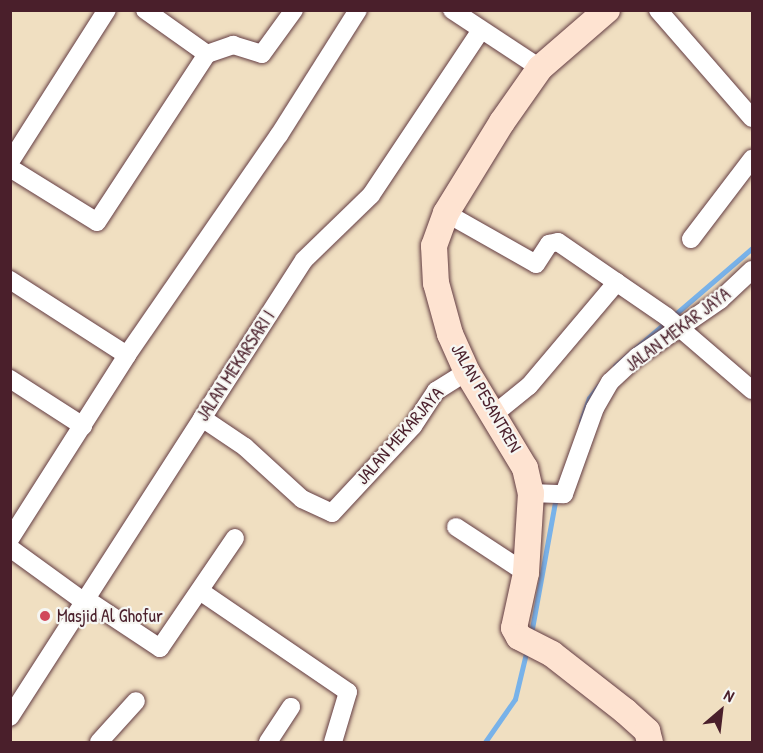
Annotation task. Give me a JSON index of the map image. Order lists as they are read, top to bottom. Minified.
{"streets":{"street":["JALAN MEKAR JAYA","JALAN MEKARSARI I","JALAN PESANTREN","JALAN MEKARJAYA"]},"crossings":[["JALAN MEKAR JAYA","JALAN PESANTREN"],["JALAN MEKARSARI I","JALAN MEKARJAYA"],["JALAN PESANTREN","JALAN MEKARJAYA"]],"places":["Masjid Al Ghofur"],"north":"top right"}
